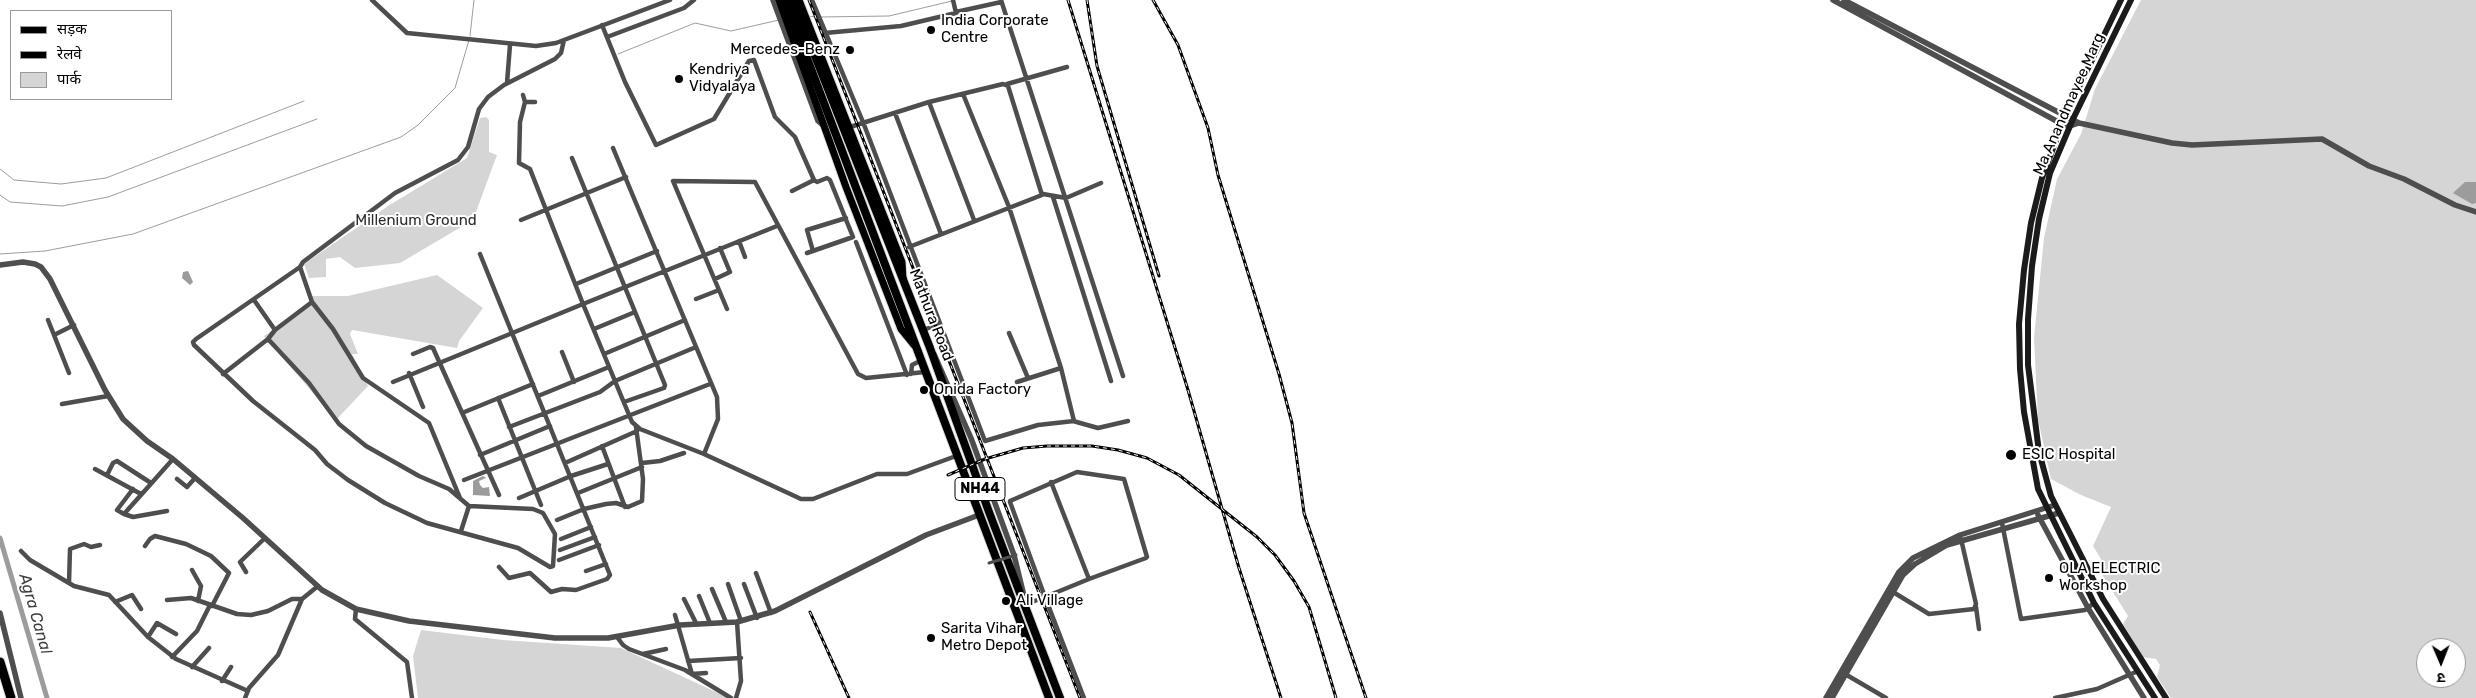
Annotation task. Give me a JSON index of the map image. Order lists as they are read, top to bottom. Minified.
{"streets":{"highway":["Mathura Road","NH44"],"main road":["Ma Anandmayee Marg"]},"water":["Agra Canal"],"parks":["Millenium Ground"],"places":["India Corporate Centre","Mercedes-Benz","Kendriya Vidyalaya","Onida Factory","ESIC Hospital","OLA ELECTRIC Workshop","Ali Village","Sarita Vihar Metro Depot"],"legend":["सड़क","रेलवे","पार्क"],"north":"bottom"}
